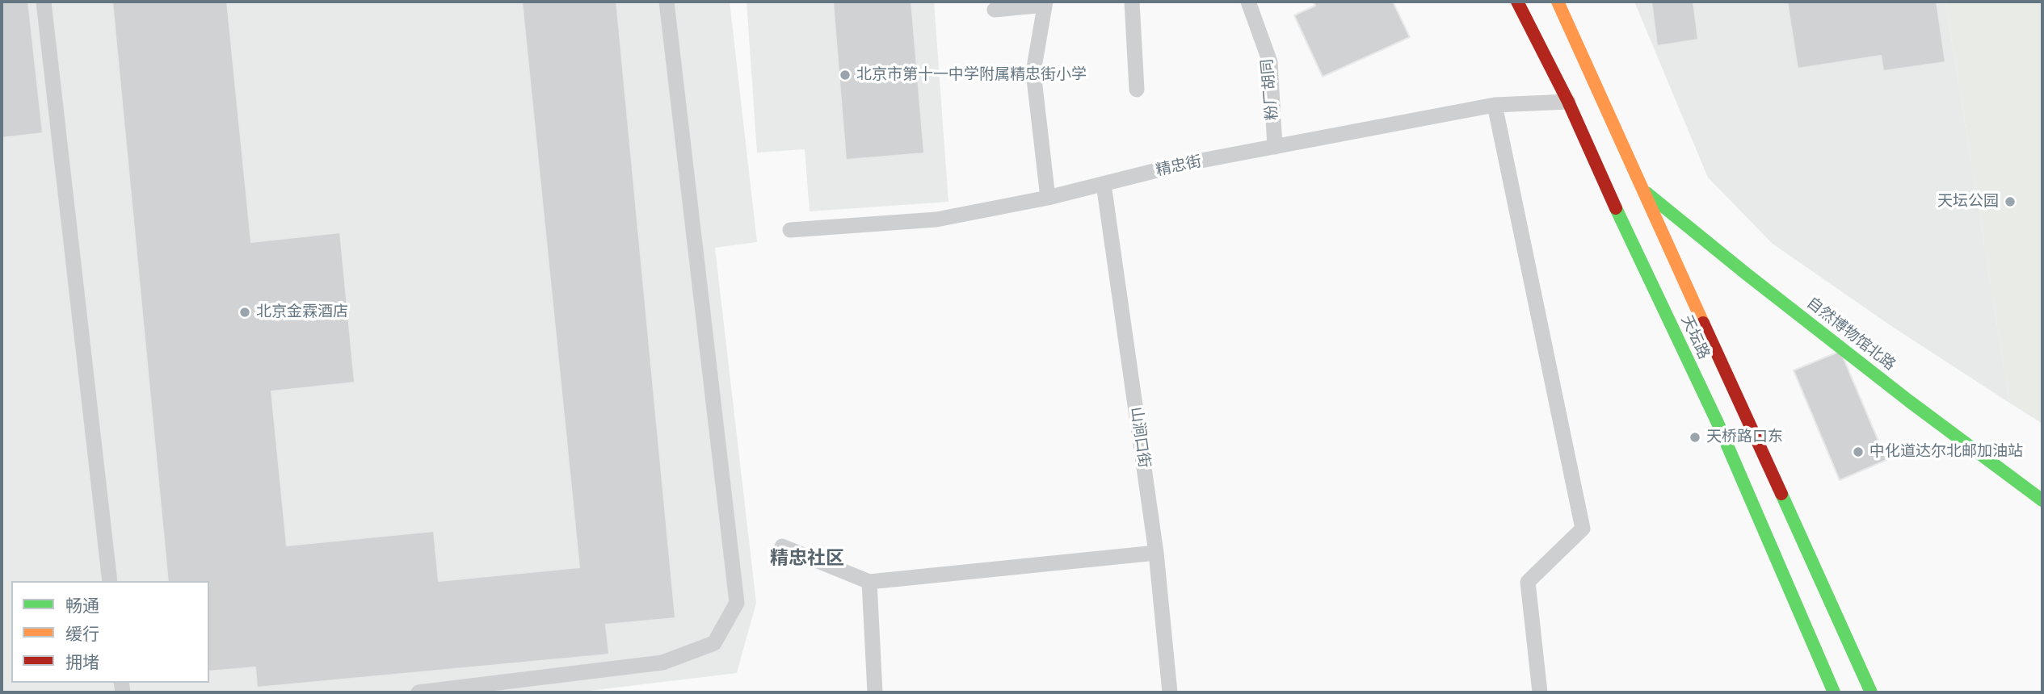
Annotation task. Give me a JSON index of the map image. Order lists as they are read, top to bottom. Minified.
{"streets":{"street":["自然博物馆北路","天坛路"],"lane":["粉厂胡同","精忠街","山涧口街"]},"crossings":[["粉厂胡同","精忠街"],["精忠街","天坛路"],["精忠街","山涧口街"],["自然博物馆北路","天坛路"]],"districts":["精忠社区"],"places":["北京市第十一中学附属精忠街小学","天坛公园","北京金霖酒店","天桥路口东","中化道达尔北邮加油站"],"legend":["畅通","缓行","拥堵"]}
